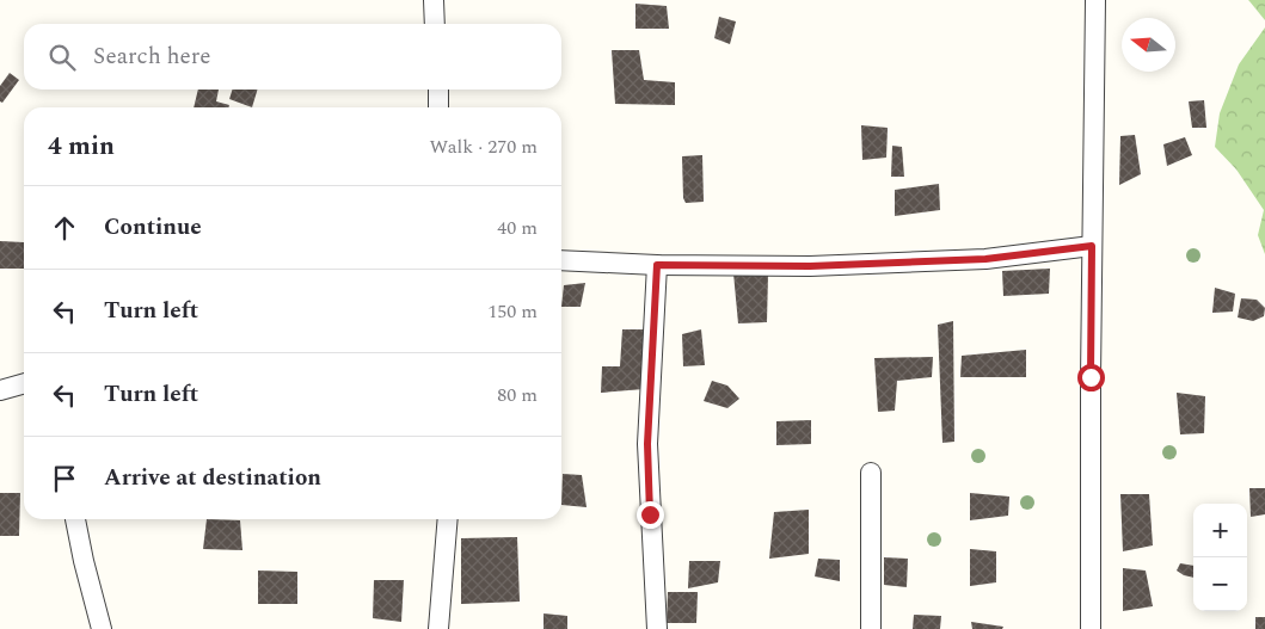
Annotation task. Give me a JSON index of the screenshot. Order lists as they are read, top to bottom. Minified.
{"north":"left","page":{"search":"Search here","heading":["4 min","Walk · 270 m"],"list":[["Continue","40 m"],["Turn left","150 m"],["Turn left","80 m"],"Arrive at destination"],"map_buttons":["+","−"]}}
